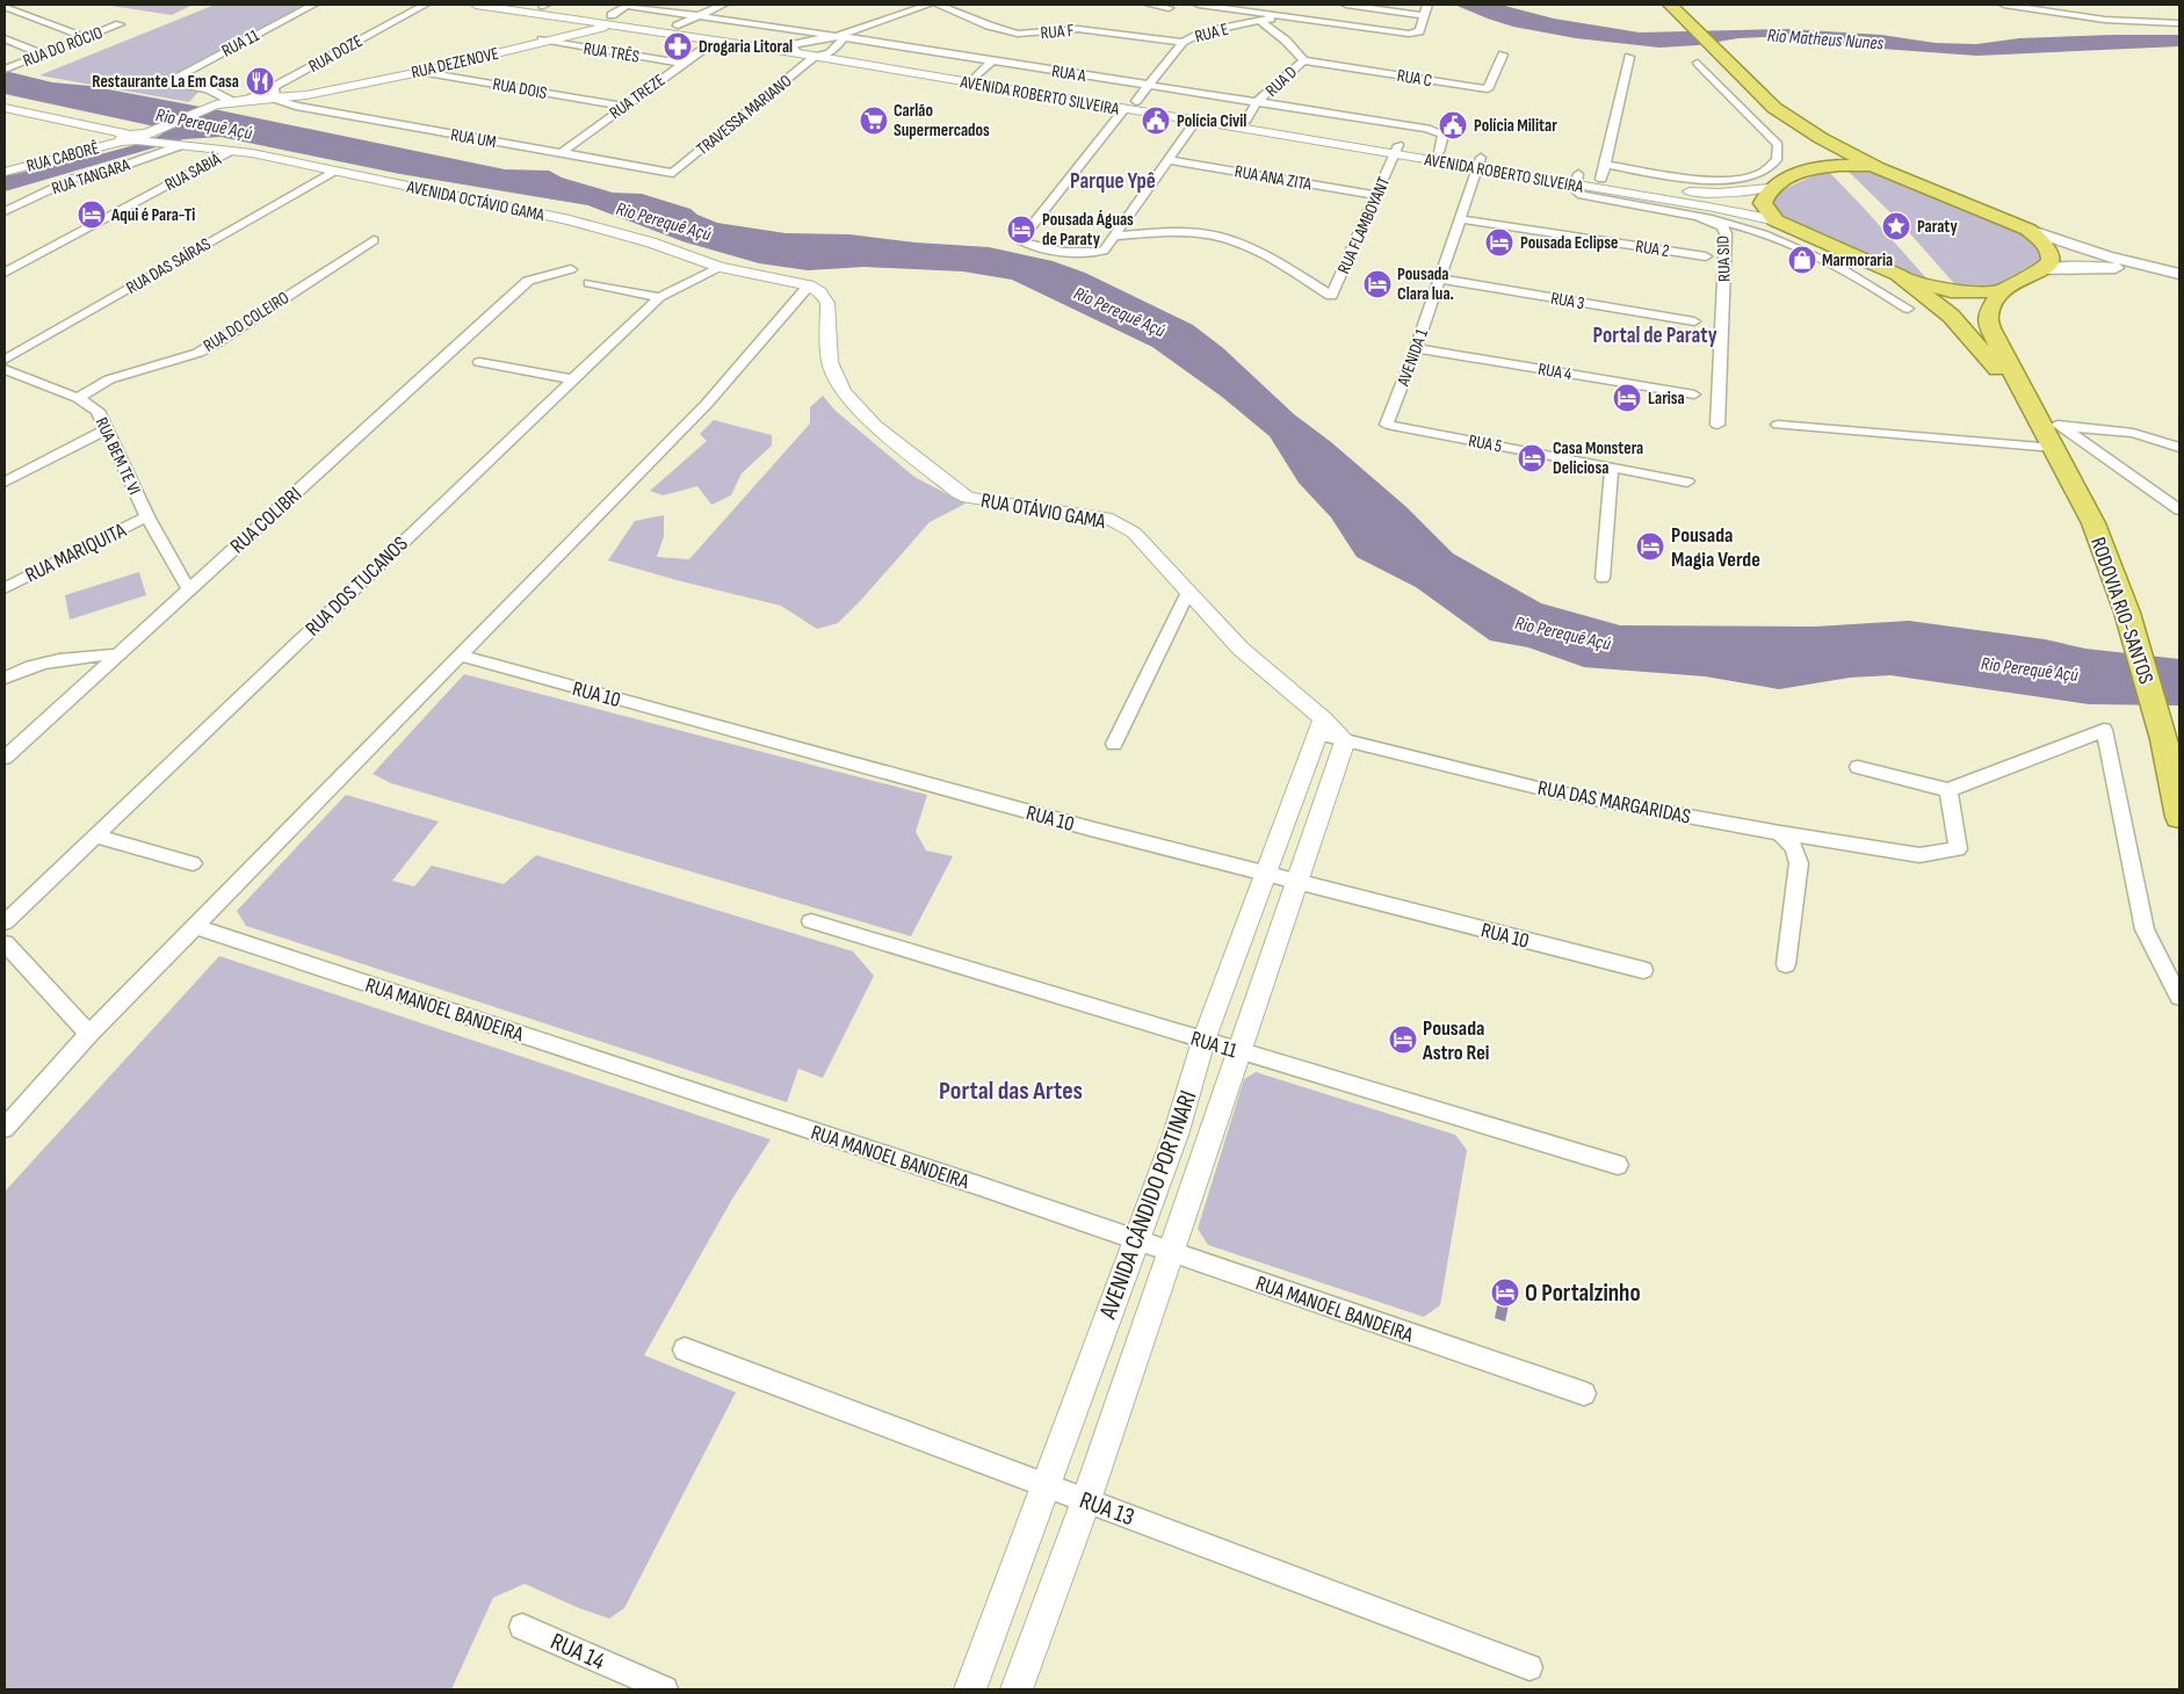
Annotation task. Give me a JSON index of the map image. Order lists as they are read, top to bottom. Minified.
{"streets":{"highway":["RODOVIA RIO-SANTOS"],"street":["RUA F","RUA E","RUA 11","RUA DO RÓCIO","RUA TRÊS","RUA DOZE","RUA DEZENOVE","RUA A","RUA C","RUA D","RUA DOIS","AVENIDA ROBERTO SILVEIRA","RUA TREZE","TRAVESSA MARIANO","RUA UM","RUA CABORÊ","RUA SABIÁ","RUA TANGARA","RUA ANA ZITA","AVENIDA OCTÁVIO GAMA","RUA FLAMBOYANT","RUA 2","RUA SID","RUA DAS SAÍRAS","RUA 3","RUA DO COLEIRO","AVENIDA 1","RUA 4","RUA 5","RUA BEM TE VI","RUA OTÁVIO GAMA","RUA COLIBRI","RUA MARIQUITA","RUA DOS TUCANOS","RUA 10","RUA DAS MARGARIDAS","RUA MANOEL BANDEIRA","AVENIDA CÁNDIDO PORTINARI","RUA 13","RUA 14"]},"crossings":[["RUA F","RUA E"],["RUA E","RUA A"],["RUA E","RUA D"],["RUA E","AVENIDA ROBERTO SILVEIRA"],["RUA 11","RUA DEZENOVE"],["RUA 11","AVENIDA CÁNDIDO PORTINARI"],["RUA TRÊS","RUA DEZENOVE"],["RUA TRÊS","RUA TREZE"],["RUA DOZE","RUA DEZENOVE"],["RUA DOZE","RUA UM"],["RUA DEZENOVE","RUA DOIS"],["RUA DEZENOVE","AVENIDA ROBERTO SILVEIRA"],["RUA DEZENOVE","RUA UM"],["RUA DEZENOVE","RUA CABORÊ"],["RUA DEZENOVE","AVENIDA OCTÁVIO GAMA"],["RUA A","RUA D"],["RUA A","AVENIDA ROBERTO SILVEIRA"],["RUA C","RUA D"],["RUA D","AVENIDA ROBERTO SILVEIRA"],["RUA DOIS","RUA TREZE"],["AVENIDA ROBERTO SILVEIRA","RUA TREZE"],["AVENIDA ROBERTO SILVEIRA","TRAVESSA MARIANO"],["AVENIDA ROBERTO SILVEIRA","RUA FLAMBOYANT"],["AVENIDA ROBERTO SILVEIRA","RUA SID"],["AVENIDA ROBERTO SILVEIRA","AVENIDA 1"],["RUA TREZE","RUA UM"],["TRAVESSA MARIANO","RUA UM"],["RUA CABORÊ","AVENIDA OCTÁVIO GAMA"],["RUA SABIÁ","AVENIDA OCTÁVIO GAMA"],["RUA TANGARA","AVENIDA OCTÁVIO GAMA"],["RUA ANA ZITA","RUA FLAMBOYANT"],["AVENIDA OCTÁVIO GAMA","RUA DAS SAÍRAS"],["AVENIDA OCTÁVIO GAMA","RUA OTÁVIO GAMA"],["AVENIDA OCTÁVIO GAMA","RUA DOS TUCANOS"],["RUA 2","AVENIDA 1"],["RUA 3","AVENIDA 1"],["RUA DO COLEIRO","RUA BEM TE VI"],["AVENIDA 1","RUA 4"],["AVENIDA 1","RUA 5"],["RUA BEM TE VI","RUA COLIBRI"],["RUA BEM TE VI","RUA MARIQUITA"],["RUA OTÁVIO GAMA","AVENIDA CÁNDIDO PORTINARI"],["RUA 10","AVENIDA CÁNDIDO PORTINARI"],["RUA MANOEL BANDEIRA","AVENIDA CÁNDIDO PORTINARI"],["AVENIDA CÁNDIDO PORTINARI","RUA 13"]],"districts":["Parque Ypê","Portal de Paraty","Portal das Artes"],"water":["Rio Matheus Nunes","Rio Perequê Açú"],"places":{"pharmacy":["Drogaria Litoral"],"restaurant":["Restaurante La Em Casa"],"supermarket":["Carlão Supermercados"],"public building":["Polícia Civil","Polícia Militar"],"hotel":["Aqui é Para-Ti","Pousada Águas de Paraty","Pousada Eclipse","Pousada Clara lua.","Larisa","Casa Monstera Deliciosa","Pousada Magia Verde","Pousada Astro Rei","O Portalzinho"],"place":["Paraty"],"shop":["Marmoraria"]}}
